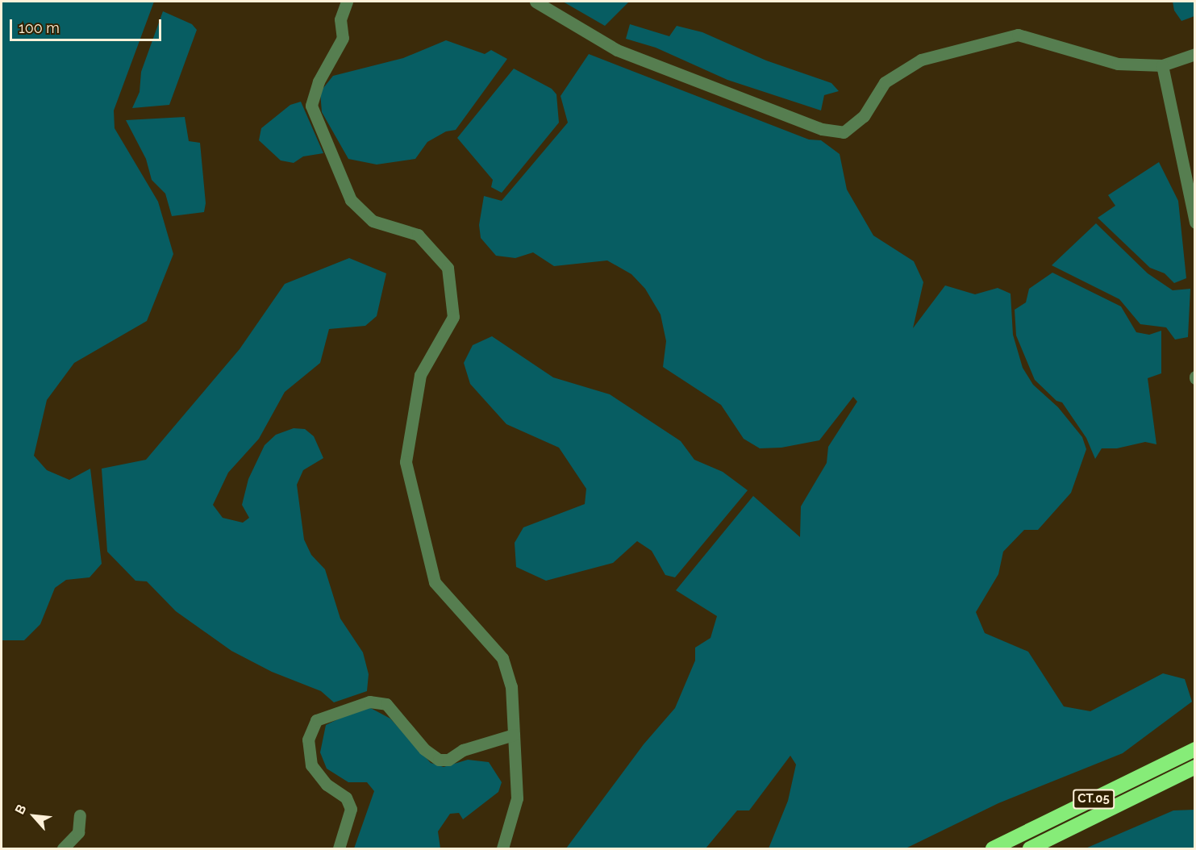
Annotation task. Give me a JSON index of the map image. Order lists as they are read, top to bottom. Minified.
{"streets":{"highway":["CT.05"]},"scale_bar":"100 m","north":"top left"}
